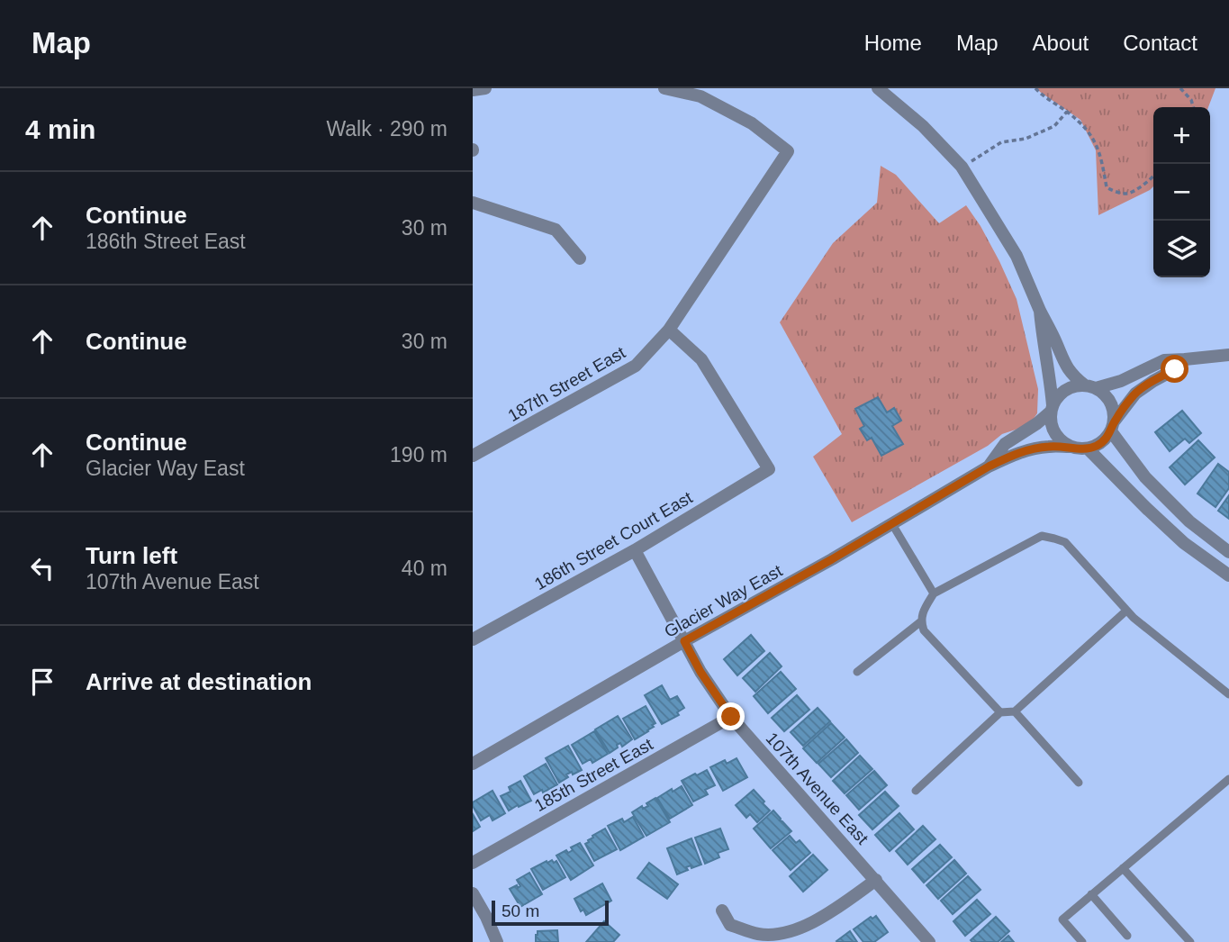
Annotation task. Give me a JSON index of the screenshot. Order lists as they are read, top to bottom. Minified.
{"streets":{"street":["187th Street East","186th Street Court East","Glacier Way East","185th Street East","107th Avenue East"]},"crossings":[["187th Street East","186th Street Court East"],["186th Street Court East","107th Avenue East"],["Glacier Way East","107th Avenue East"],["185th Street East","107th Avenue East"]],"scale_bar":"50 m","page":{"header":"Map","nav":["Home","Map","About","Contact"],"heading":["4 min","Walk · 290 m"],"map_buttons":["+","−"],"list":[["Continue","186th Street East","30 m"],["Continue","30 m"],["Continue","Glacier Way East","190 m"],["Turn left","107th Avenue East","40 m"],"Arrive at destination"],"scale":"50 m"}}
